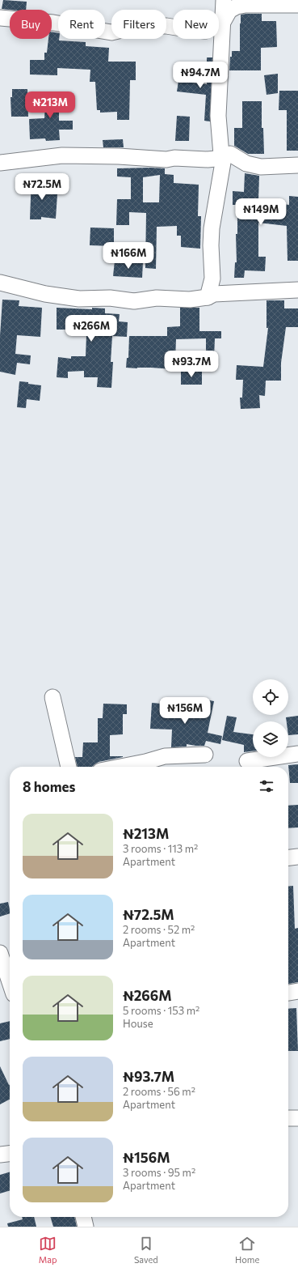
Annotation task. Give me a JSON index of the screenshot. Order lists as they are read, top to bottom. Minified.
{"page":{"chip":["Buy","Rent","Filters","New"],"price":["₦94.7M","₦213M","₦72.5M","₦149M","₦166M","₦266M","₦93.7M","₦156M"],"heading":"8 homes","list":[{"name":"₦213M","note":"3 rooms · 113 m² · Apartment"},{"name":"₦72.5M","note":"2 rooms · 52 m² · Apartment"},{"name":"₦266M","note":"5 rooms · 153 m² · House"},{"name":"₦93.7M","note":"2 rooms · 56 m² · Apartment"},{"name":"₦156M","note":"3 rooms · 95 m² · Apartment"}],"tabs":["Map","Saved","Home"]}}
